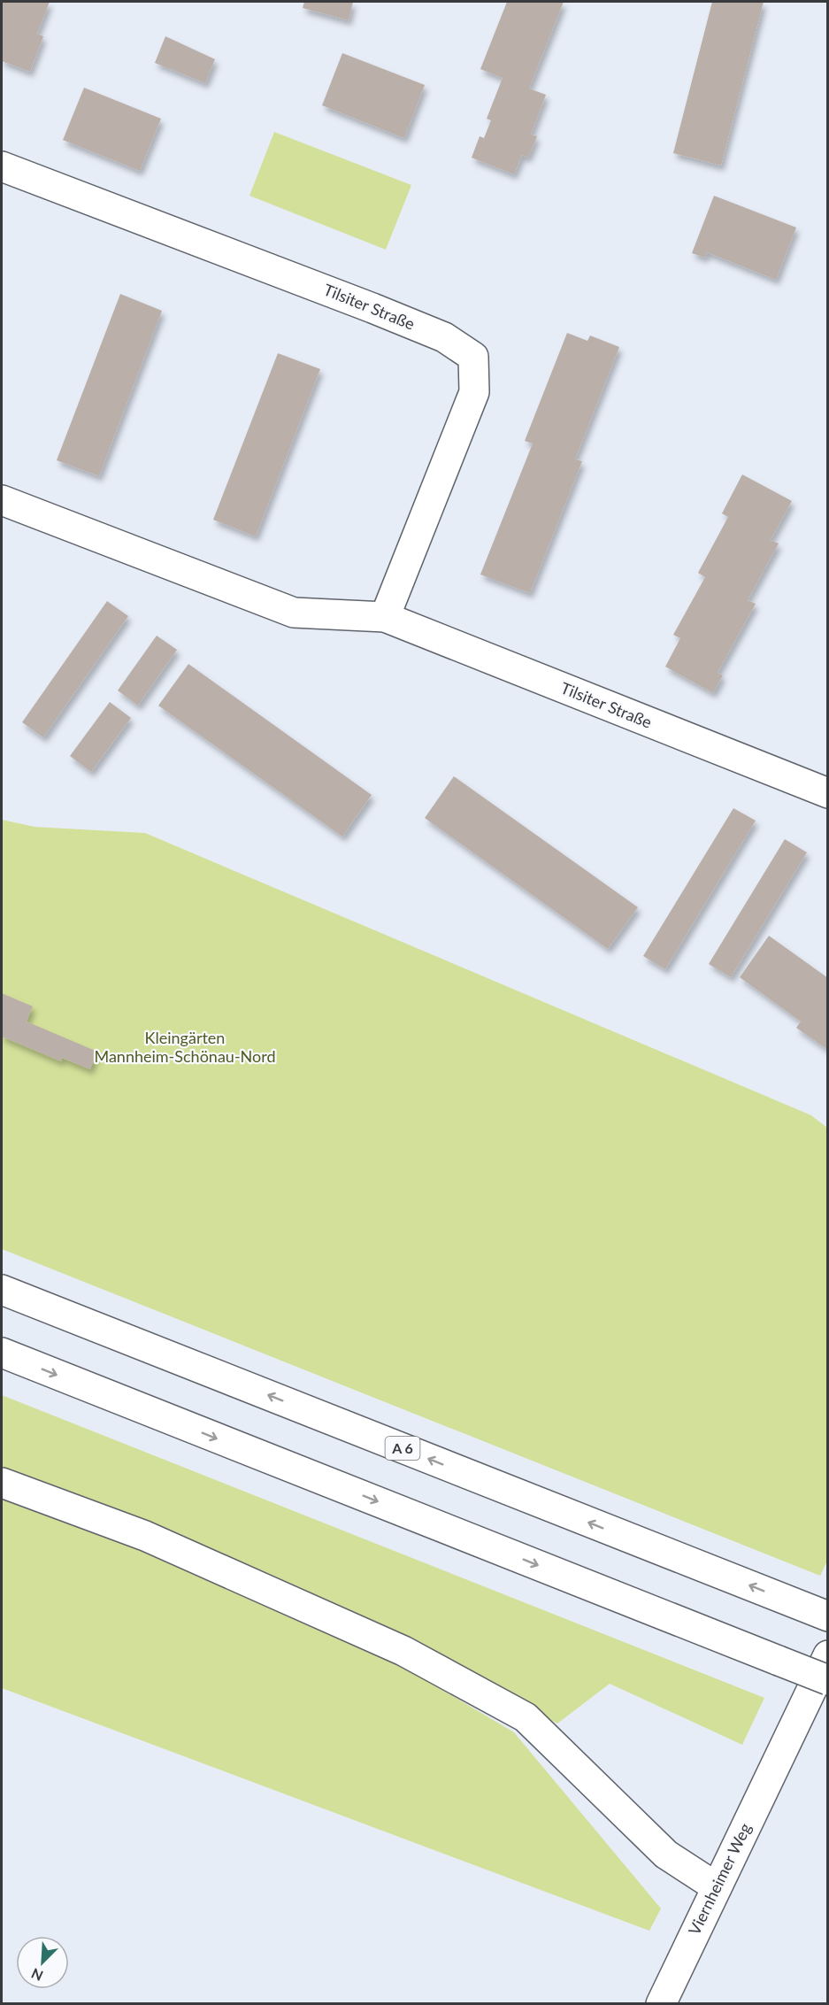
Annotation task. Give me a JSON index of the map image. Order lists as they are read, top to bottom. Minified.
{"streets":{"main road":["Tilsiter Straße","A 6","Viernheimer Weg"]},"parks":["Kleingärten Mannheim-Schönau-Nord"],"north":"bottom left"}
